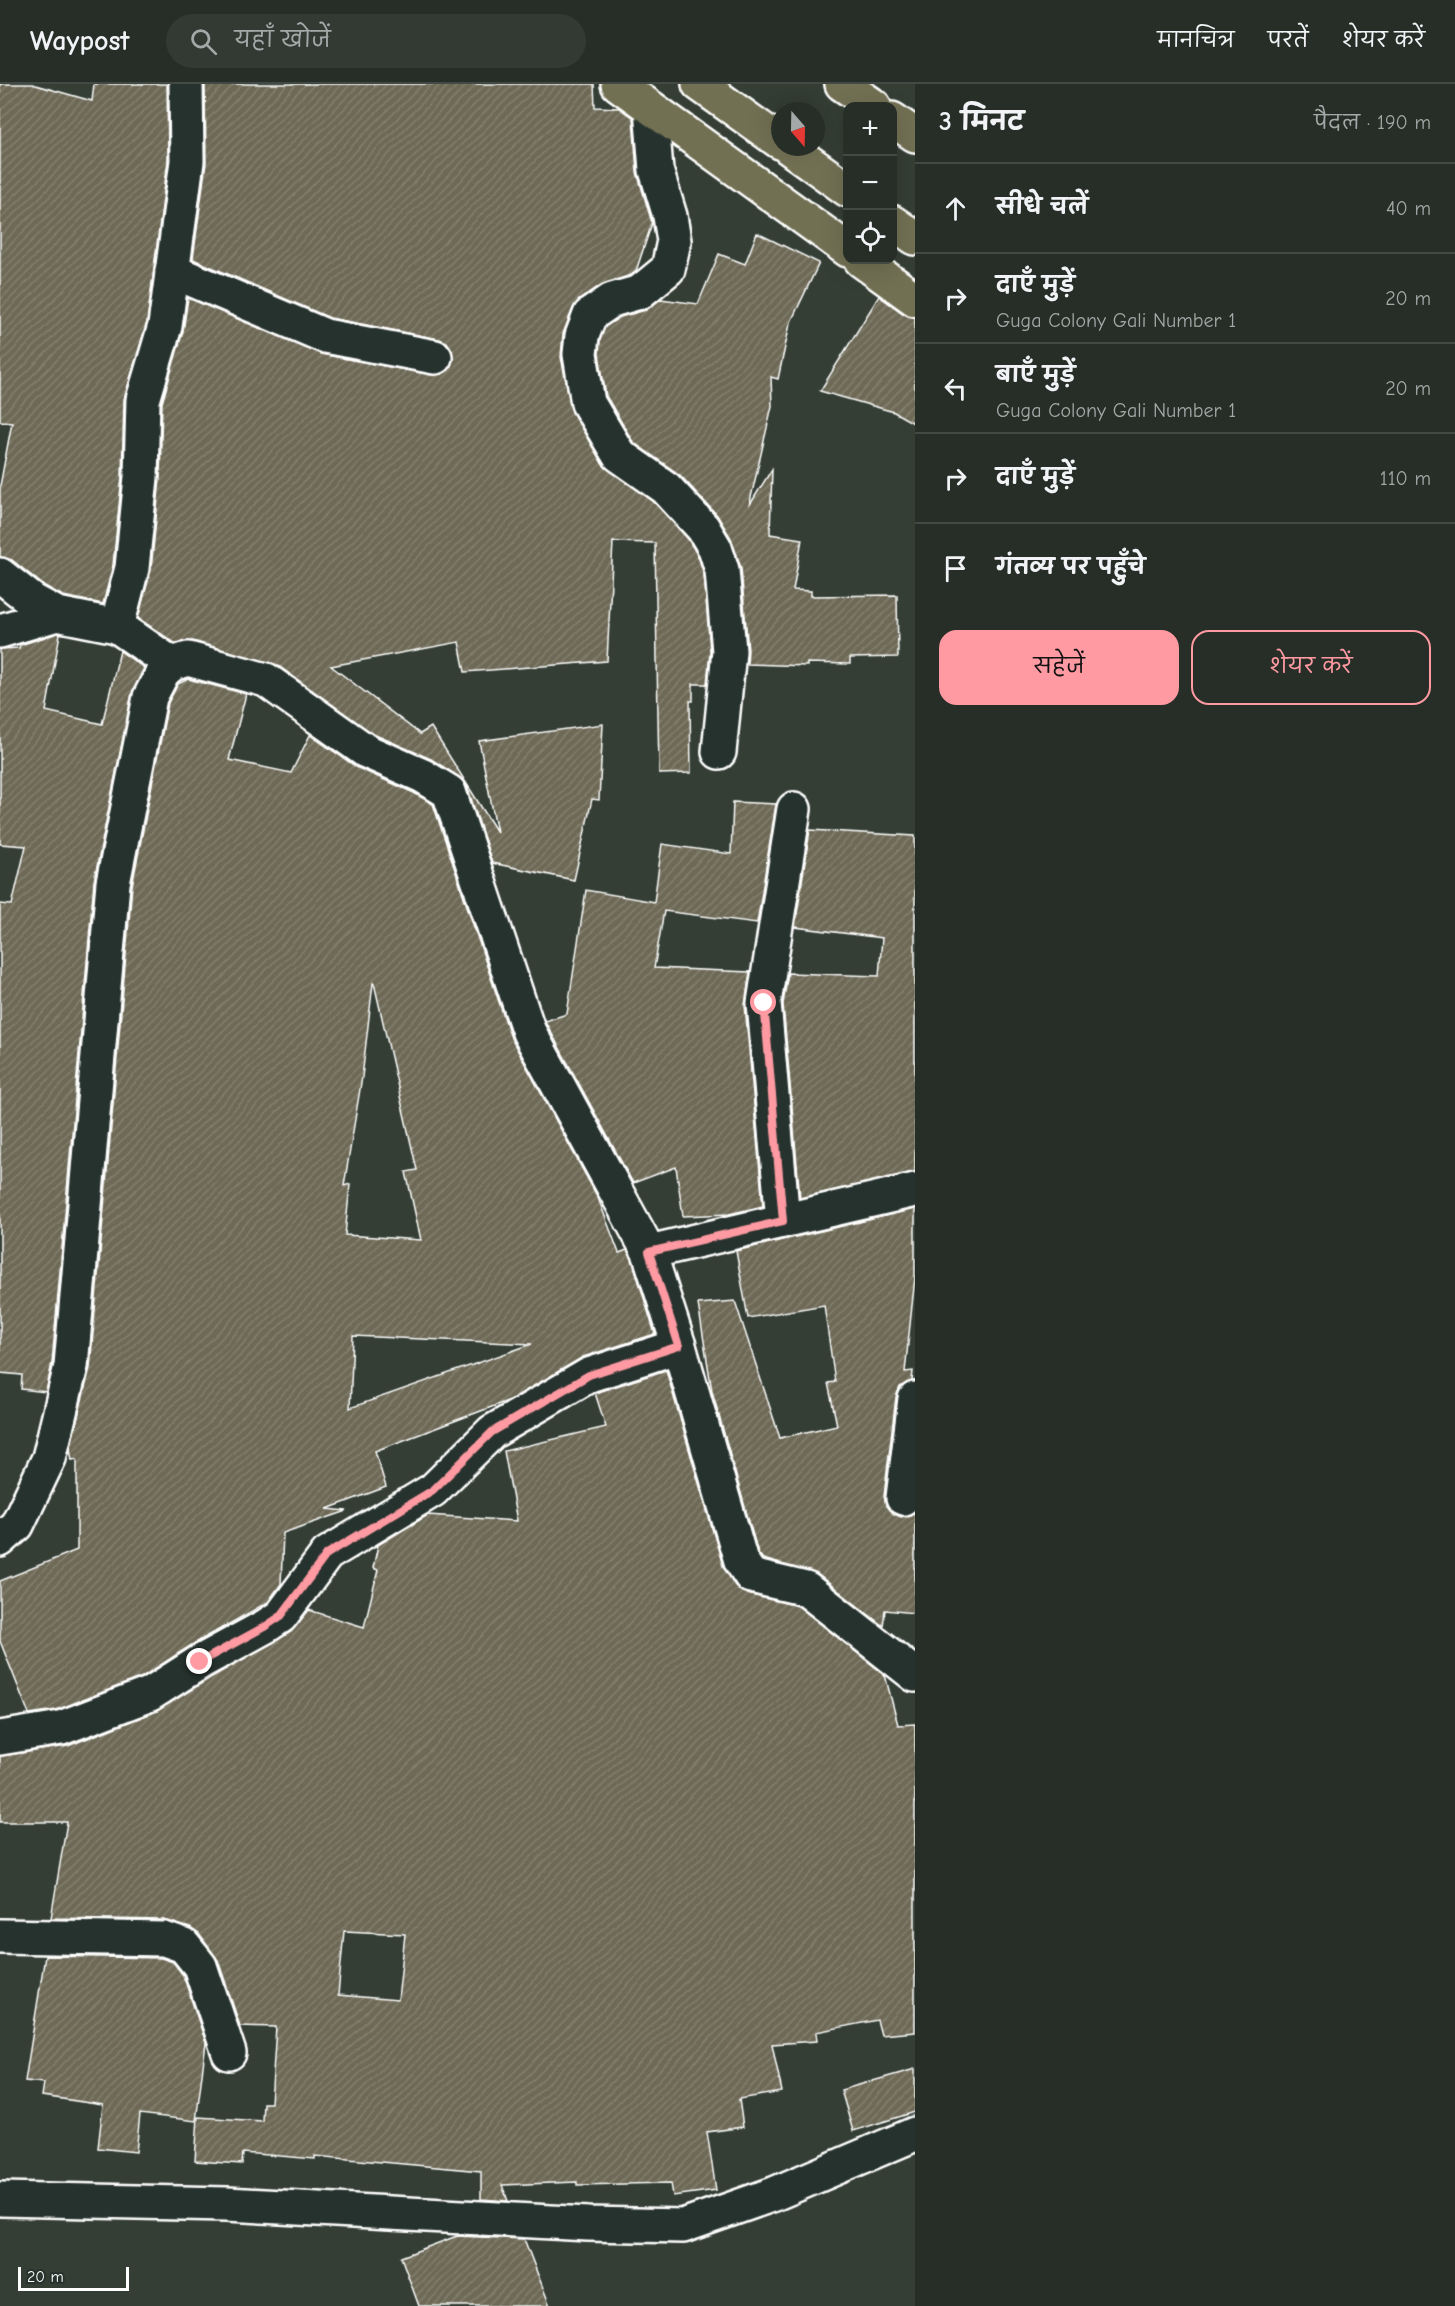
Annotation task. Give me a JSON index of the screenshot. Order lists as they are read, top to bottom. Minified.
{"scale_bar":"20 m","north":"bottom","page":{"header":"Waypost","search":"यहाँ खोजें","nav":["मानचित्र","परतें","शेयर करें"],"heading":["3 मिनट","पैदल · 190 m"],"map_buttons":["+","−"],"list":[["सीधे चलें","40 m"],["दाएँ मुड़ें","Guga Colony Gali Number 1","20 m"],["बाएँ मुड़ें","Guga Colony Gali Number 1","20 m"],["दाएँ मुड़ें","110 m"],"गंतव्य पर पहुँचे"],"buttons":["सहेजें","शेयर करें"],"scale":"20 m"}}
